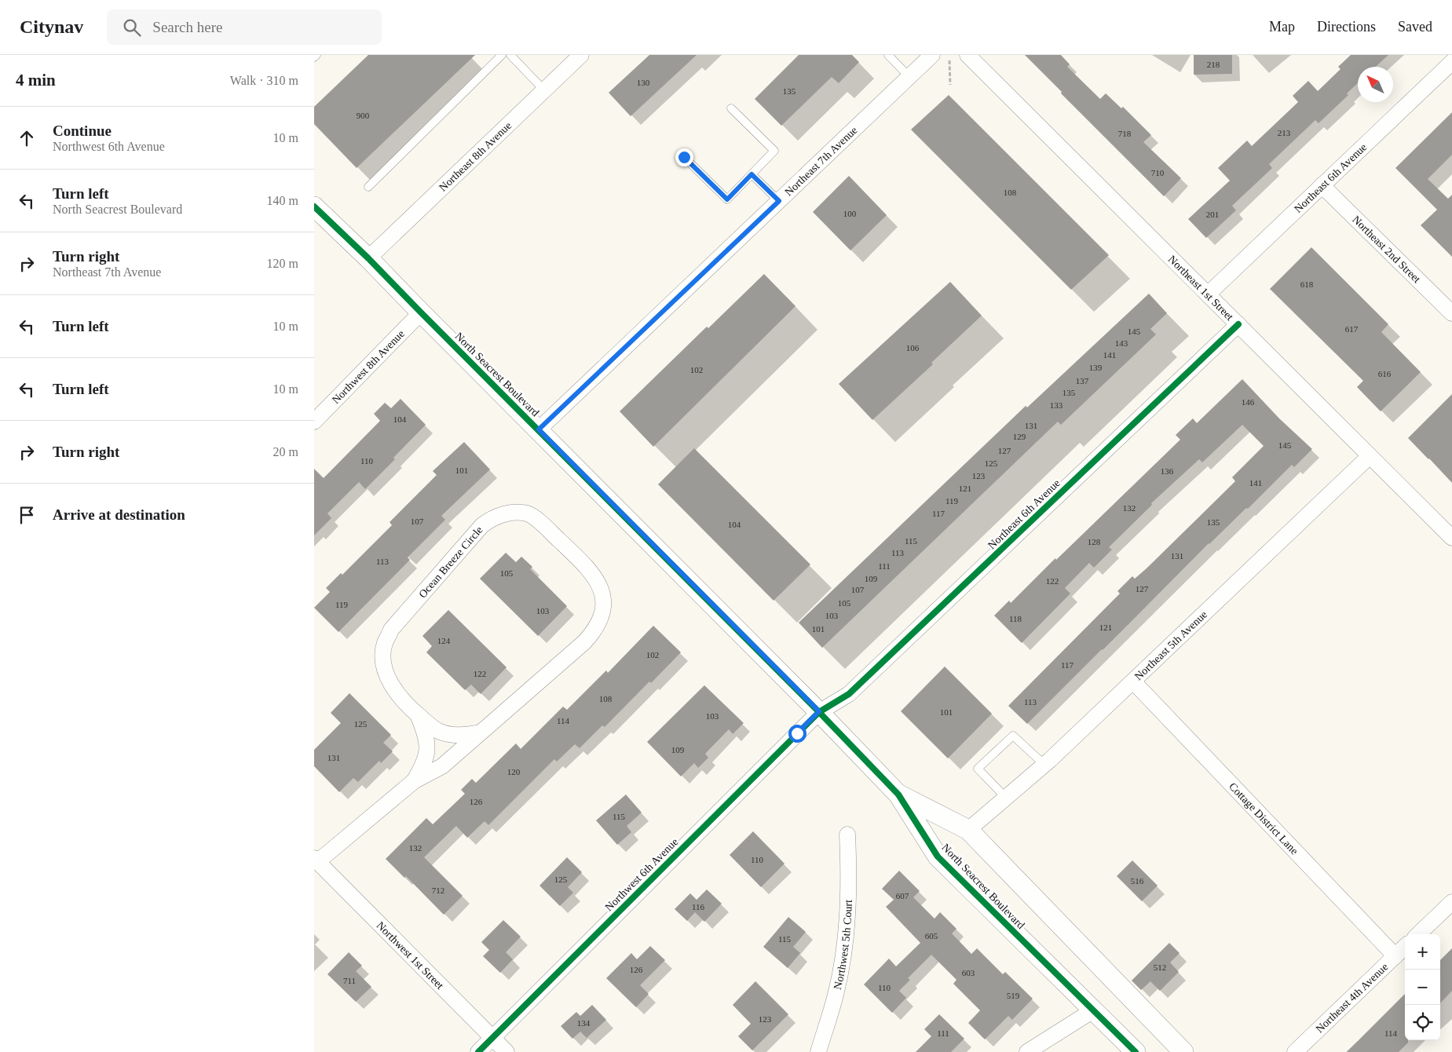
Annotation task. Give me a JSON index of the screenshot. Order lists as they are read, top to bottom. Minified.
{"streets":{"street":["Northeast 8th Avenue","Northeast 7th Avenue","Northeast 6th Avenue","Northeast 2nd Street","Northeast 1st Street","Northwest 8th Avenue","North Seacrest Boulevard","Ocean Breeze Circle","Northeast 5th Avenue","Cottage District Lane","Northwest 6th Avenue","Northwest 5th Court","Northwest 1st Street","Northeast 4th Avenue"]},"crossings":[["Northeast 8th Avenue","North Seacrest Boulevard"],["Northeast 7th Avenue","North Seacrest Boulevard"],["Northeast 6th Avenue","Northeast 2nd Street"],["Northeast 6th Avenue","Northeast 1st Street"],["Northeast 6th Avenue","North Seacrest Boulevard"],["Northeast 6th Avenue","Northwest 6th Avenue"],["Northeast 1st Street","Northeast 5th Avenue"],["Northwest 8th Avenue","North Seacrest Boulevard"],["North Seacrest Boulevard","Northeast 5th Avenue"],["North Seacrest Boulevard","Northwest 6th Avenue"],["Ocean Breeze Circle","Northwest 1st Street"],["Northeast 5th Avenue","Cottage District Lane"],["Cottage District Lane","Northeast 4th Avenue"],["Northwest 6th Avenue","Northwest 1st Street"]],"house_numbers":["218","130","135","900","213","718","710","108","100","201","618","617","145","143","106","141","139","102","616","137","135","146","133","104","131","129","145","127","110","125","101","136","123","141","121","119","132","117","107","135","104","115","128","113","131","113","111","105","109","122","127","107","105","119","103","103","118","121","101","124","102","117","122","108","113","101","103","114","125","109","131","120","126","115","132","110","125","516","712","607","116","605","115","512","126","603","711","110","519","123","134","111","114"],"north":"top left","page":{"header":"Citynav","search":"Search here","nav":["Map","Directions","Saved"],"heading":["4 min","Walk · 310 m"],"list":[["Continue","Northwest 6th Avenue","10 m"],["Turn left","North Seacrest Boulevard","140 m"],["Turn right","Northeast 7th Avenue","120 m"],["Turn left","10 m"],["Turn left","10 m"],["Turn right","20 m"],"Arrive at destination"],"map_buttons":["+","−"]}}
